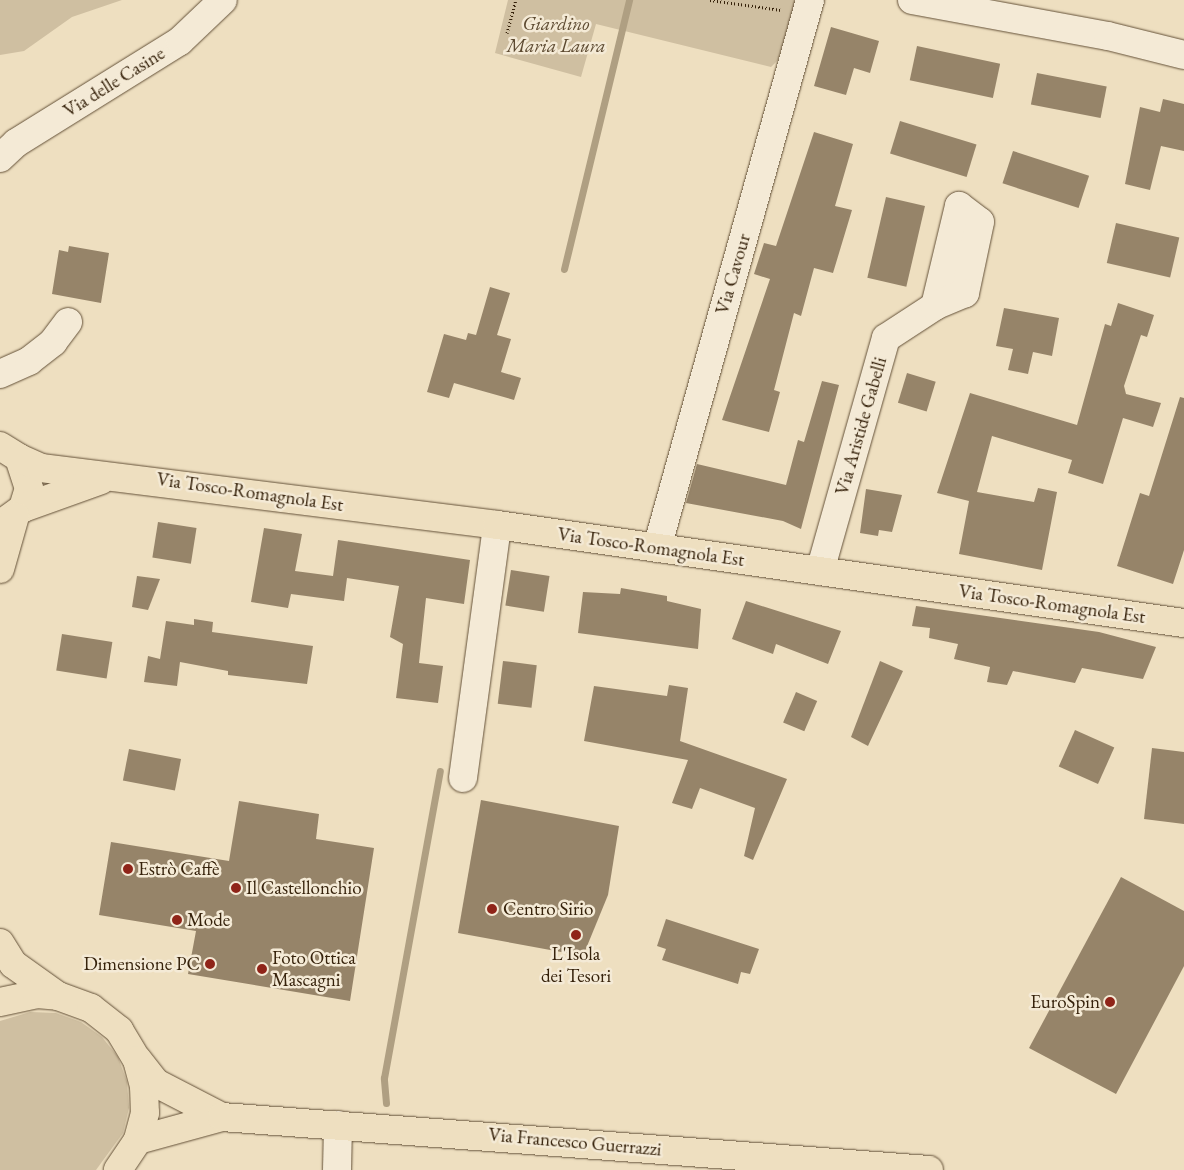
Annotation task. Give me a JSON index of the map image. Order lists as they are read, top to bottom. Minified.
{"streets":{"main road":["Via Tosco-Romagnola Est","Via Francesco Guerrazzi"],"street":["Via delle Casine","Via Cavour","Via Aristide Gabelli"]},"crossings":[["Via Cavour","Via Tosco-Romagnola Est"],["Via Aristide Gabelli","Via Tosco-Romagnola Est"]],"parks":["Giardino Maria Laura"],"places":["Estrò Caffè","Il Castellonchio","Centro Sirio","Mode","L'Isola dei Tesori","Dimensione PC","Foto Ottica Mascagni","EuroSpin"]}
